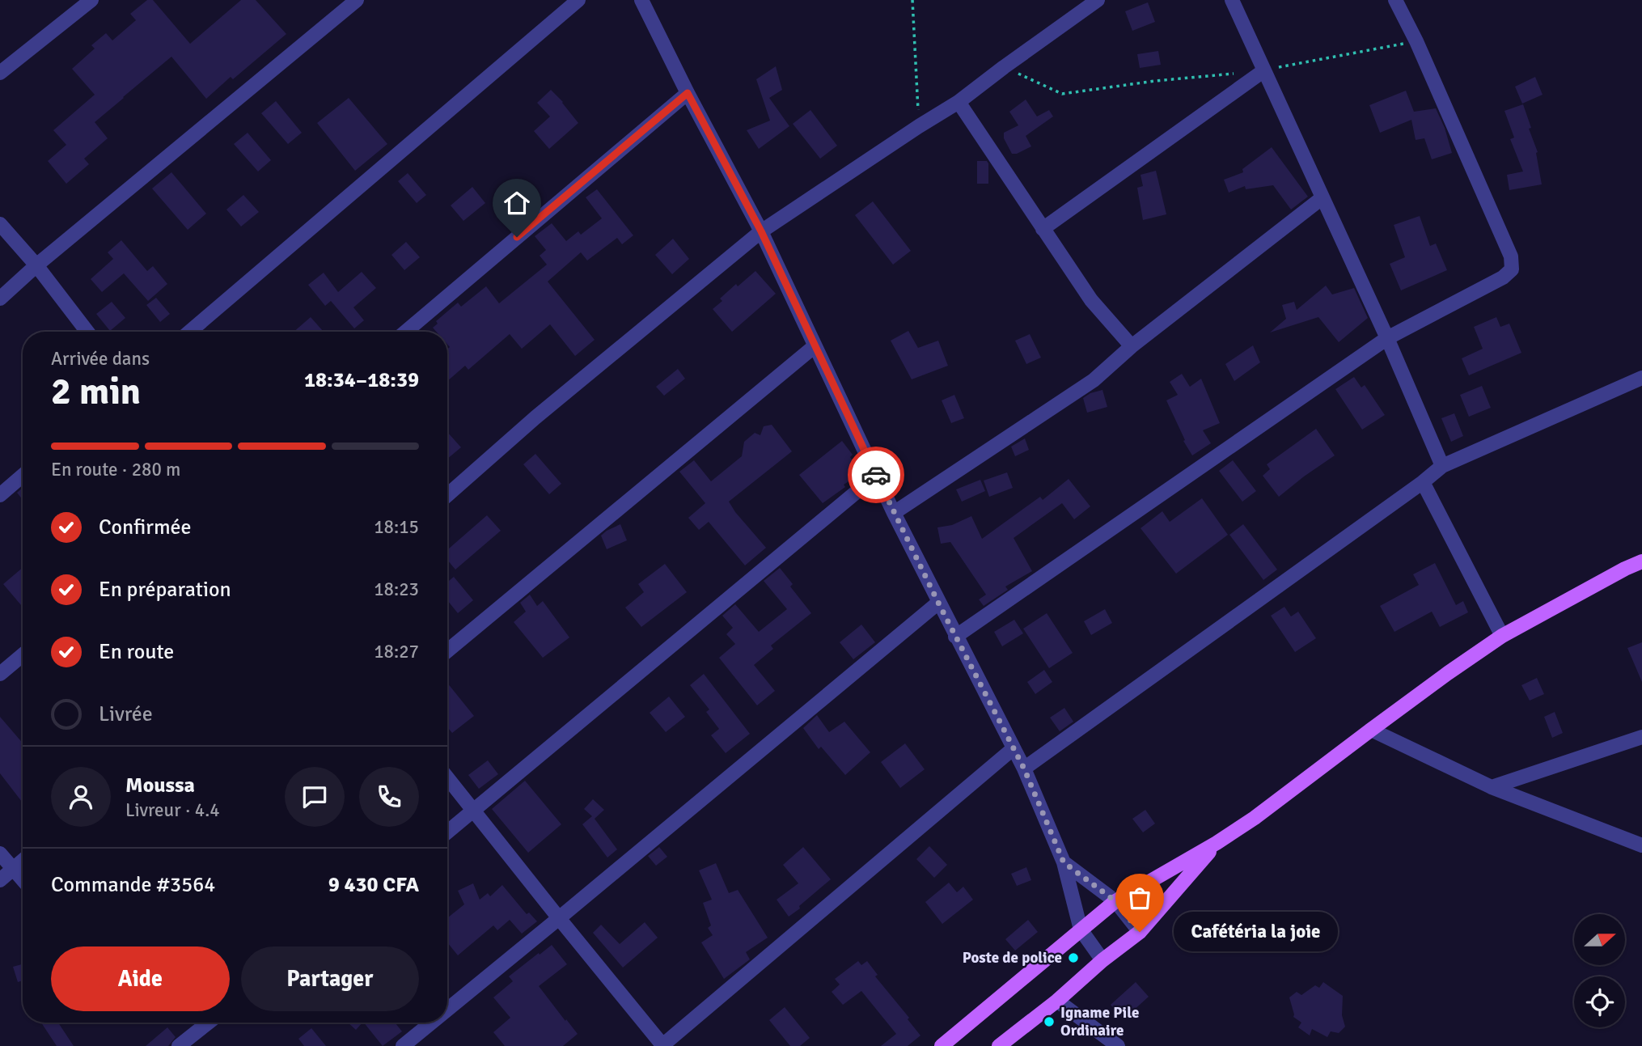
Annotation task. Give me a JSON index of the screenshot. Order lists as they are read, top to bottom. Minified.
{"places":["Cafétéria la joie","Poste de police","Igname Pile Ordinaire"],"north":"right","page":{"heading":["2 min","Arrivée dans","18:34–18:39"],"panel":["Moussa","Livreur · 4.4","Commande #3564","9 430 CFA"],"bar":"En route · 280 m","list":[["Confirmée","18:15"],["En préparation","18:23"],["En route","18:27"],"Livrée"],"bubble":"Cafétéria la joie","buttons":["Aide","Partager"]}}
